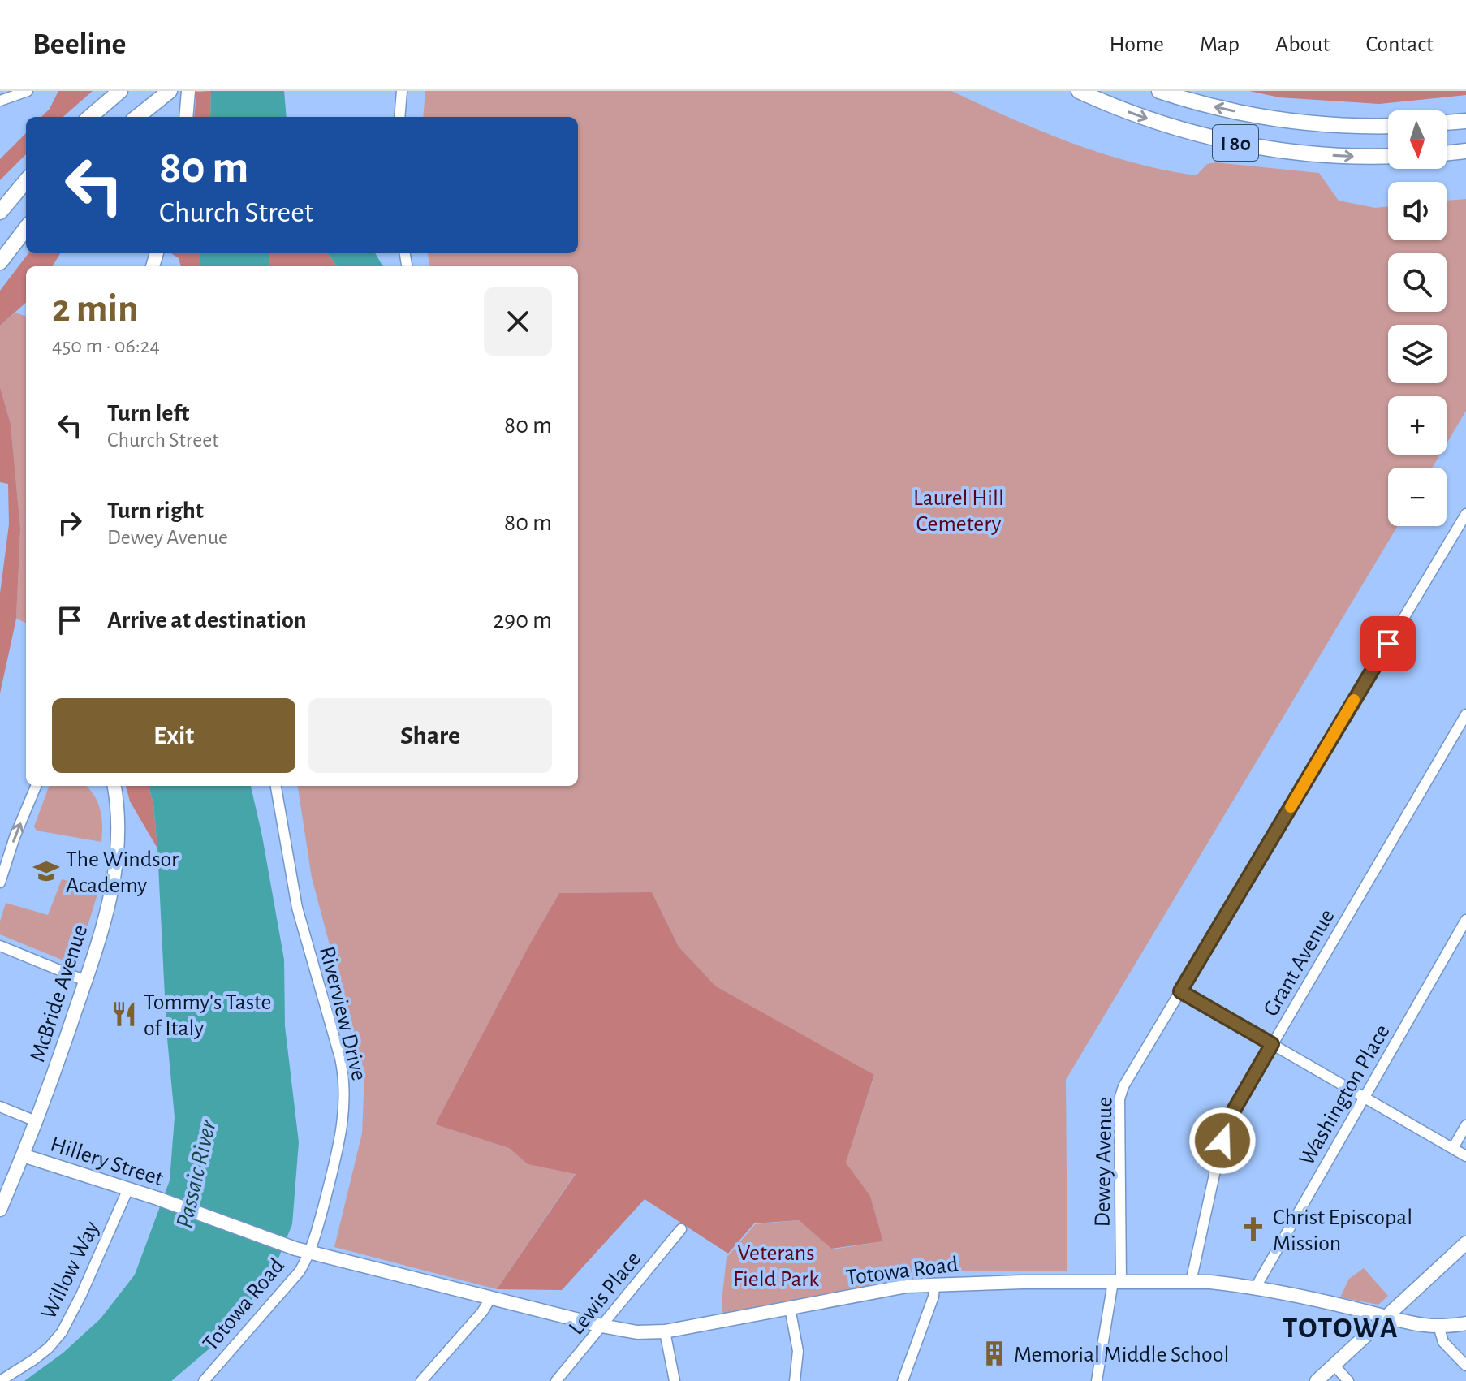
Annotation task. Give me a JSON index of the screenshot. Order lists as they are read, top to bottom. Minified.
{"streets":{"highway":["I 80"],"main road":["McBride Avenue","Hillery Street","Totowa Road"],"street":["Grant Avenue","Riverview Drive","Washington Place","Dewey Avenue","Willow Way","Lewis Place"]},"crossings":[["Grant Avenue","Totowa Road"],["McBride Avenue","Hillery Street"],["Riverview Drive","Totowa Road"],["Washington Place","Totowa Road"],["Hillery Street","Willow Way"],["Hillery Street","Totowa Road"],["Dewey Avenue","Totowa Road"],["Totowa Road","Lewis Place"]],"districts":["TOTOWA"],"water":["Passaic River"],"parks":["Laurel Hill Cemetery","Veterans Field Park"],"places":{"school or university":["The Windsor Academy"],"restaurant":["Tommy's Taste of Italy"],"church":["Christ Episcopal Mission"],"building":["Memorial Middle School"]},"north":"bottom","page":{"header":"Beeline","nav":["Home","Map","About","Contact"],"map_buttons":["+","−"],"turn":["80 m","Church Street"],"heading":["2 min","450 m · 06:24"],"list":[{"name":"Turn left","note":"Church Street","value":"80 m"},{"name":"Turn right","note":"Dewey Avenue","value":"80 m"},{"name":"Arrive at destination","value":"290 m"}],"buttons":["Exit","Share"]}}
